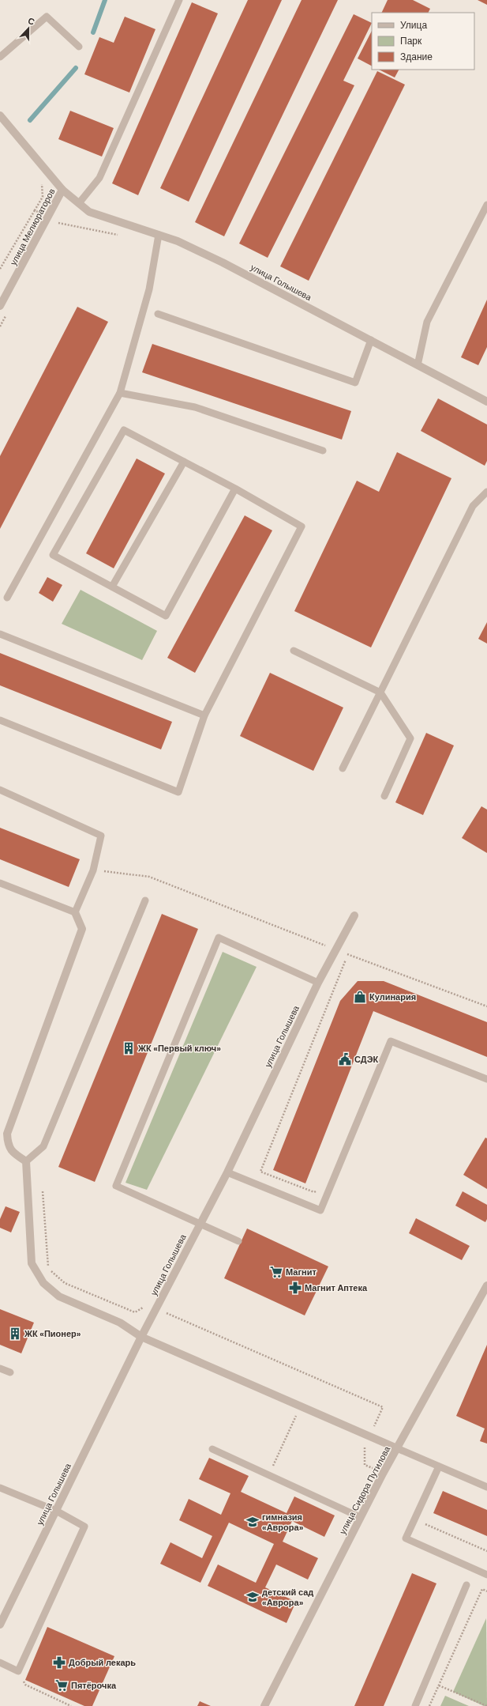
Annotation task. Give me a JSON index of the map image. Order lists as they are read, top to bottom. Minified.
{"streets":{"street":["улица Мелиораторов","улица Голышева","улица Сидора Путилова"]},"crossings":[["улица Мелиораторов","улица Голышева"]],"places":{"shop":["Кулинария"],"building":["ЖК «Первый ключ»","ЖК «Пионер»"],"public building":["СДЭК"],"supermarket":["Магнит","Пятёрочка"],"pharmacy":["Магнит Аптека","Добрый лекарь"],"school or university":["гимназия «Аврора»","детский сад «Аврора»"]},"legend":["Улица","Парк","Здание"],"north":"top"}
